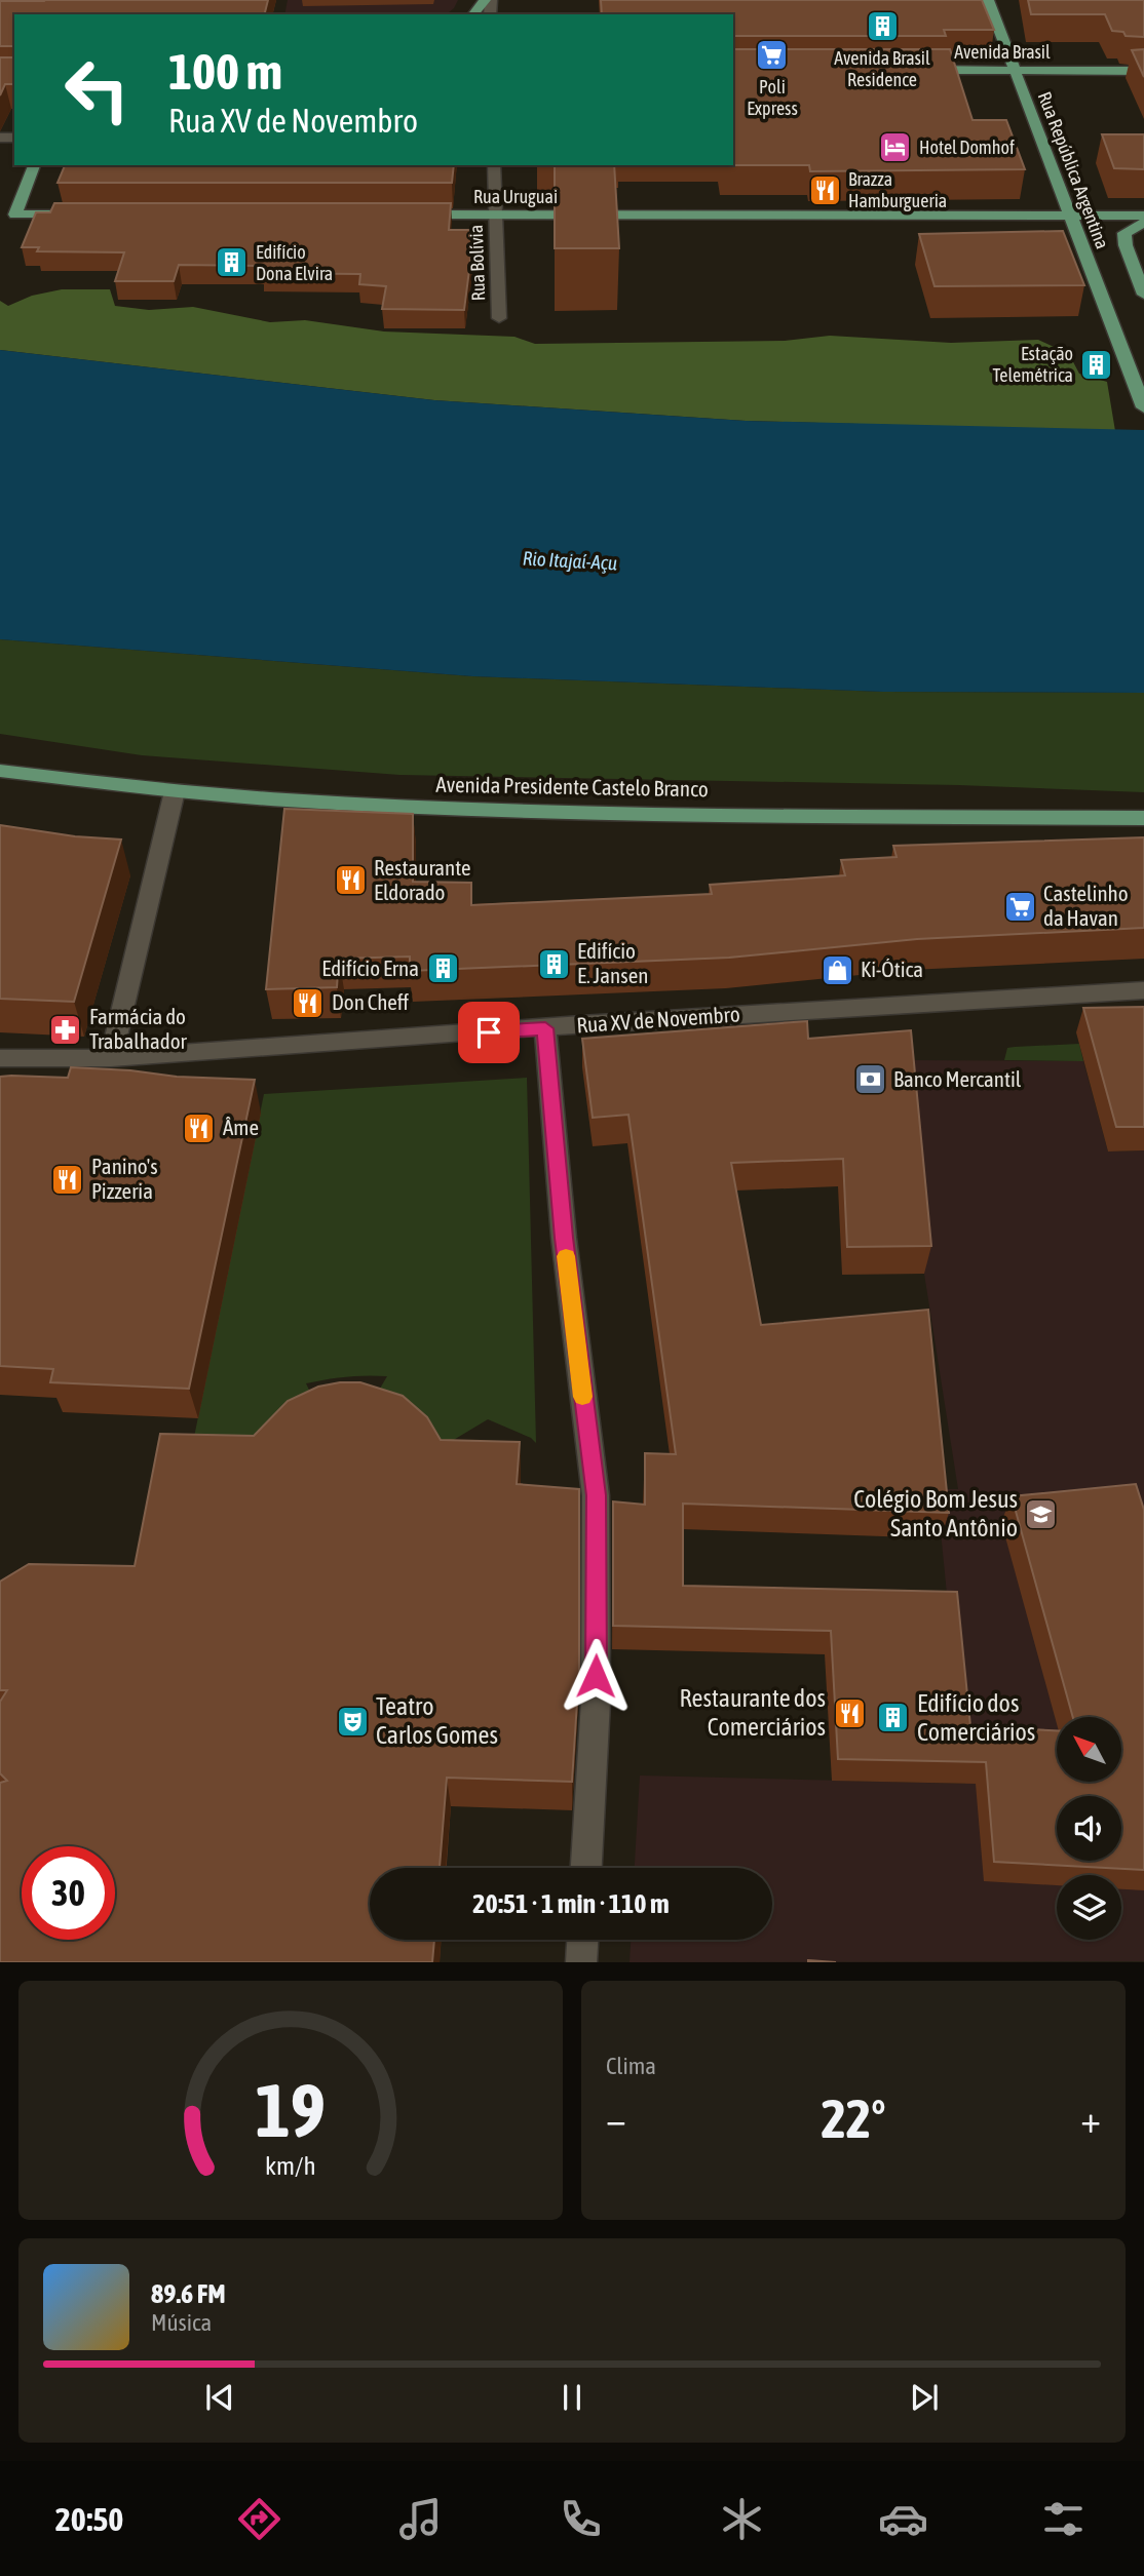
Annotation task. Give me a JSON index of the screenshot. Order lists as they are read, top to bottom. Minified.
{"streets":{"main road":["Avenida Brasil","Rua República Argentina","Rua Uruguai","Avenida Presidente Castelo Branco"],"street":["Rua Bolívia","Rua XV de Novembro"]},"crossings":[["Avenida Brasil","Rua República Argentina"],["Rua República Argentina","Rua Uruguai"],["Rua Uruguai","Rua Bolívia"]],"water":["Rio Itajaí-Açu"],"places":{"building":["Avenida Brasil Residence","Edifício Dona Elvira","Estação Telemétrica","Edifício E. Jansen","Edifício Erna","Edifício dos Comerciários"],"supermarket":["Poli Express","Castelinho da Havan"],"hotel":["Hotel Domhof"],"restaurant":["Brazza Hamburgueria","Restaurante Eldorado","Don Cheff","Âme","Panino's Pizzeria","Restaurante dos Comerciários"],"shop":["Ki-Ótica"],"pharmacy":["Farmácia do Trabalhador"],"bank":["Banco Mercantil"],"school or university":["Colégio Bom Jesus Santo Antônio"],"theatre":["Teatro Carlos Gomes"]},"north":"top left","page":{"turn":["100 m","Rua XV de Novembro"],"limit":"30","trip":"20:51 · 1 min · 110 m","tile":"Clima","heat":["−","22°","+"],"song":["89.6 FM","Música"],"tabs":"20:50","gauge":["19","km/h"]}}
